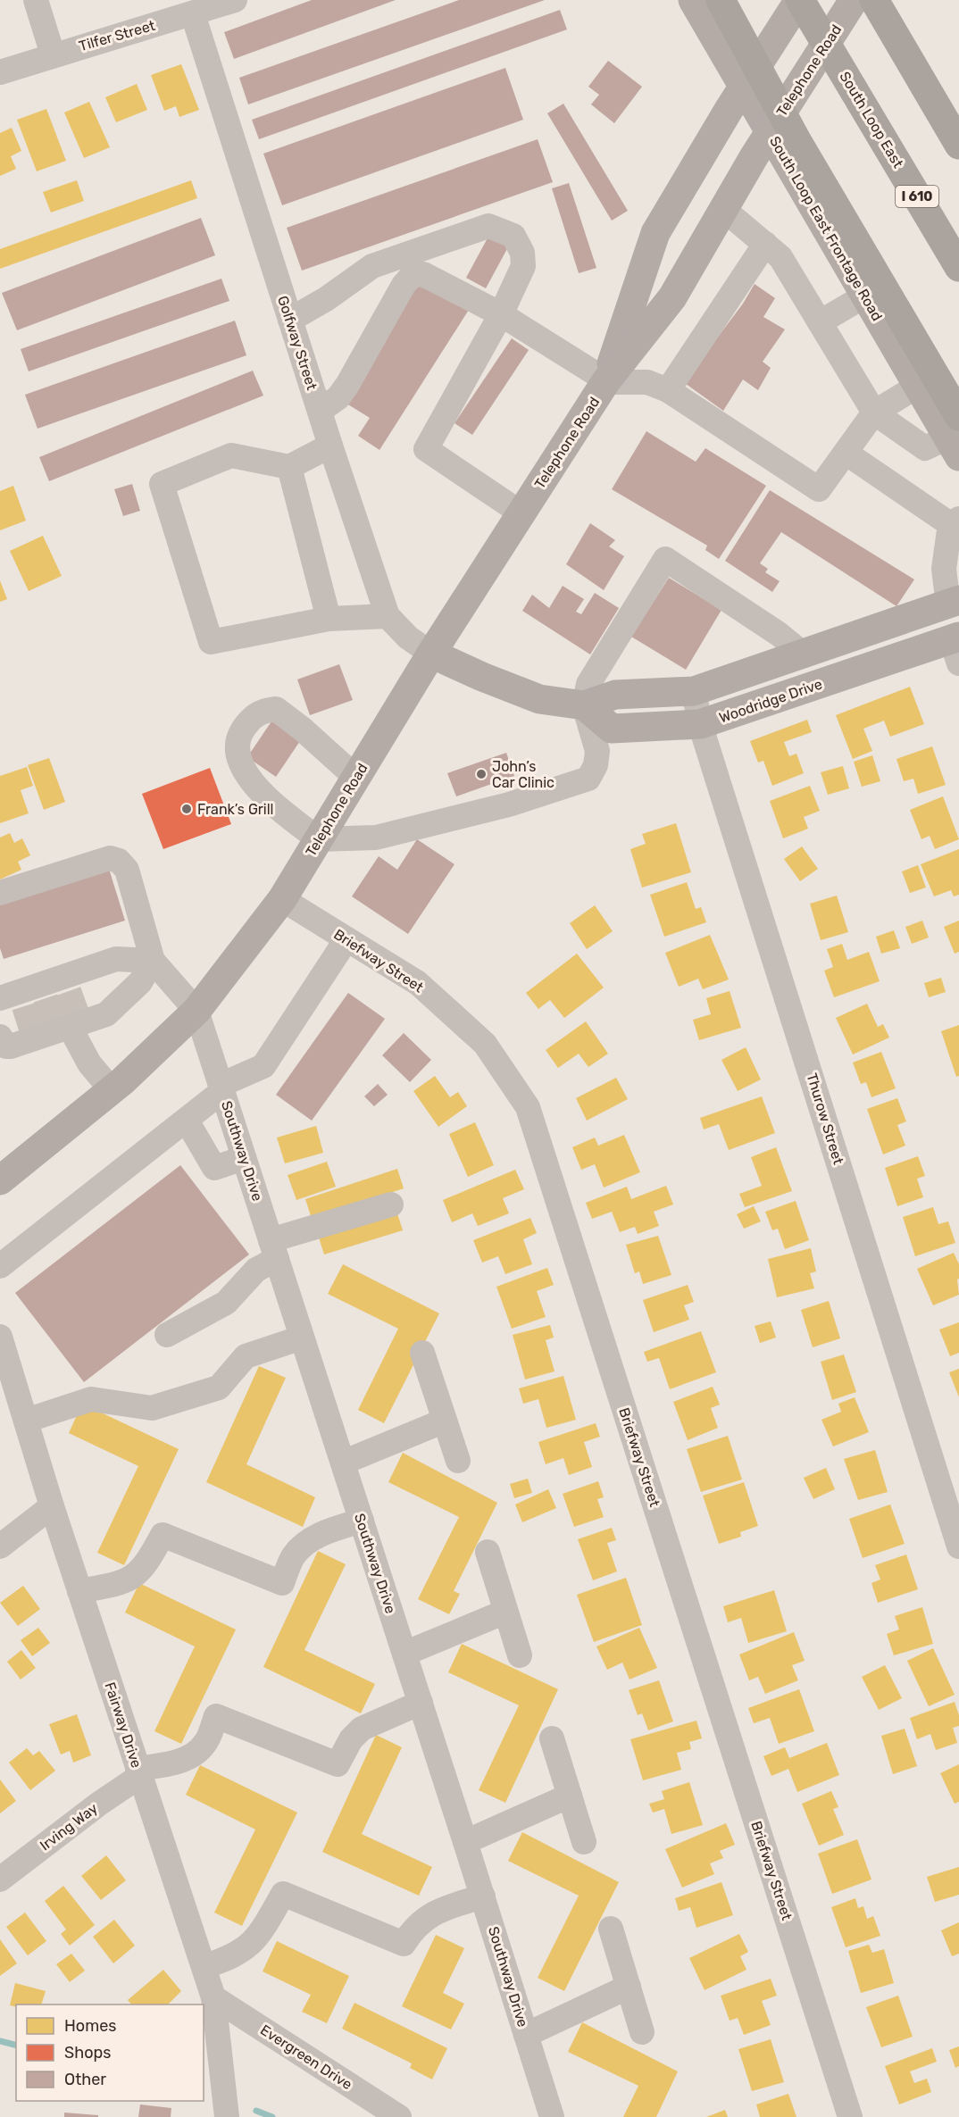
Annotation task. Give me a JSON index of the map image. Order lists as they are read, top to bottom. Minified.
{"streets":{"highway":["South Loop East","I 610"],"main road":["Telephone Road","South Loop East Frontage Road","Woodridge Drive"],"street":["Tilfer Street","Golfway Street","Briefway Street","Thurow Street","Southway Drive","Fairway Drive","Irving Way","Evergreen Drive"]},"crossings":[["Tilfer Street","Golfway Street"],["Telephone Road","South Loop East"],["Telephone Road","South Loop East Frontage Road"],["Telephone Road","Golfway Street"],["Telephone Road","Briefway Street"],["Telephone Road","Southway Drive"],["Woodridge Drive","Thurow Street"],["Fairway Drive","Irving Way"],["Fairway Drive","Evergreen Drive"]],"places":["John’s Car Clinic","Frank’s Grill"],"legend":["Homes","Shops","Other"]}
